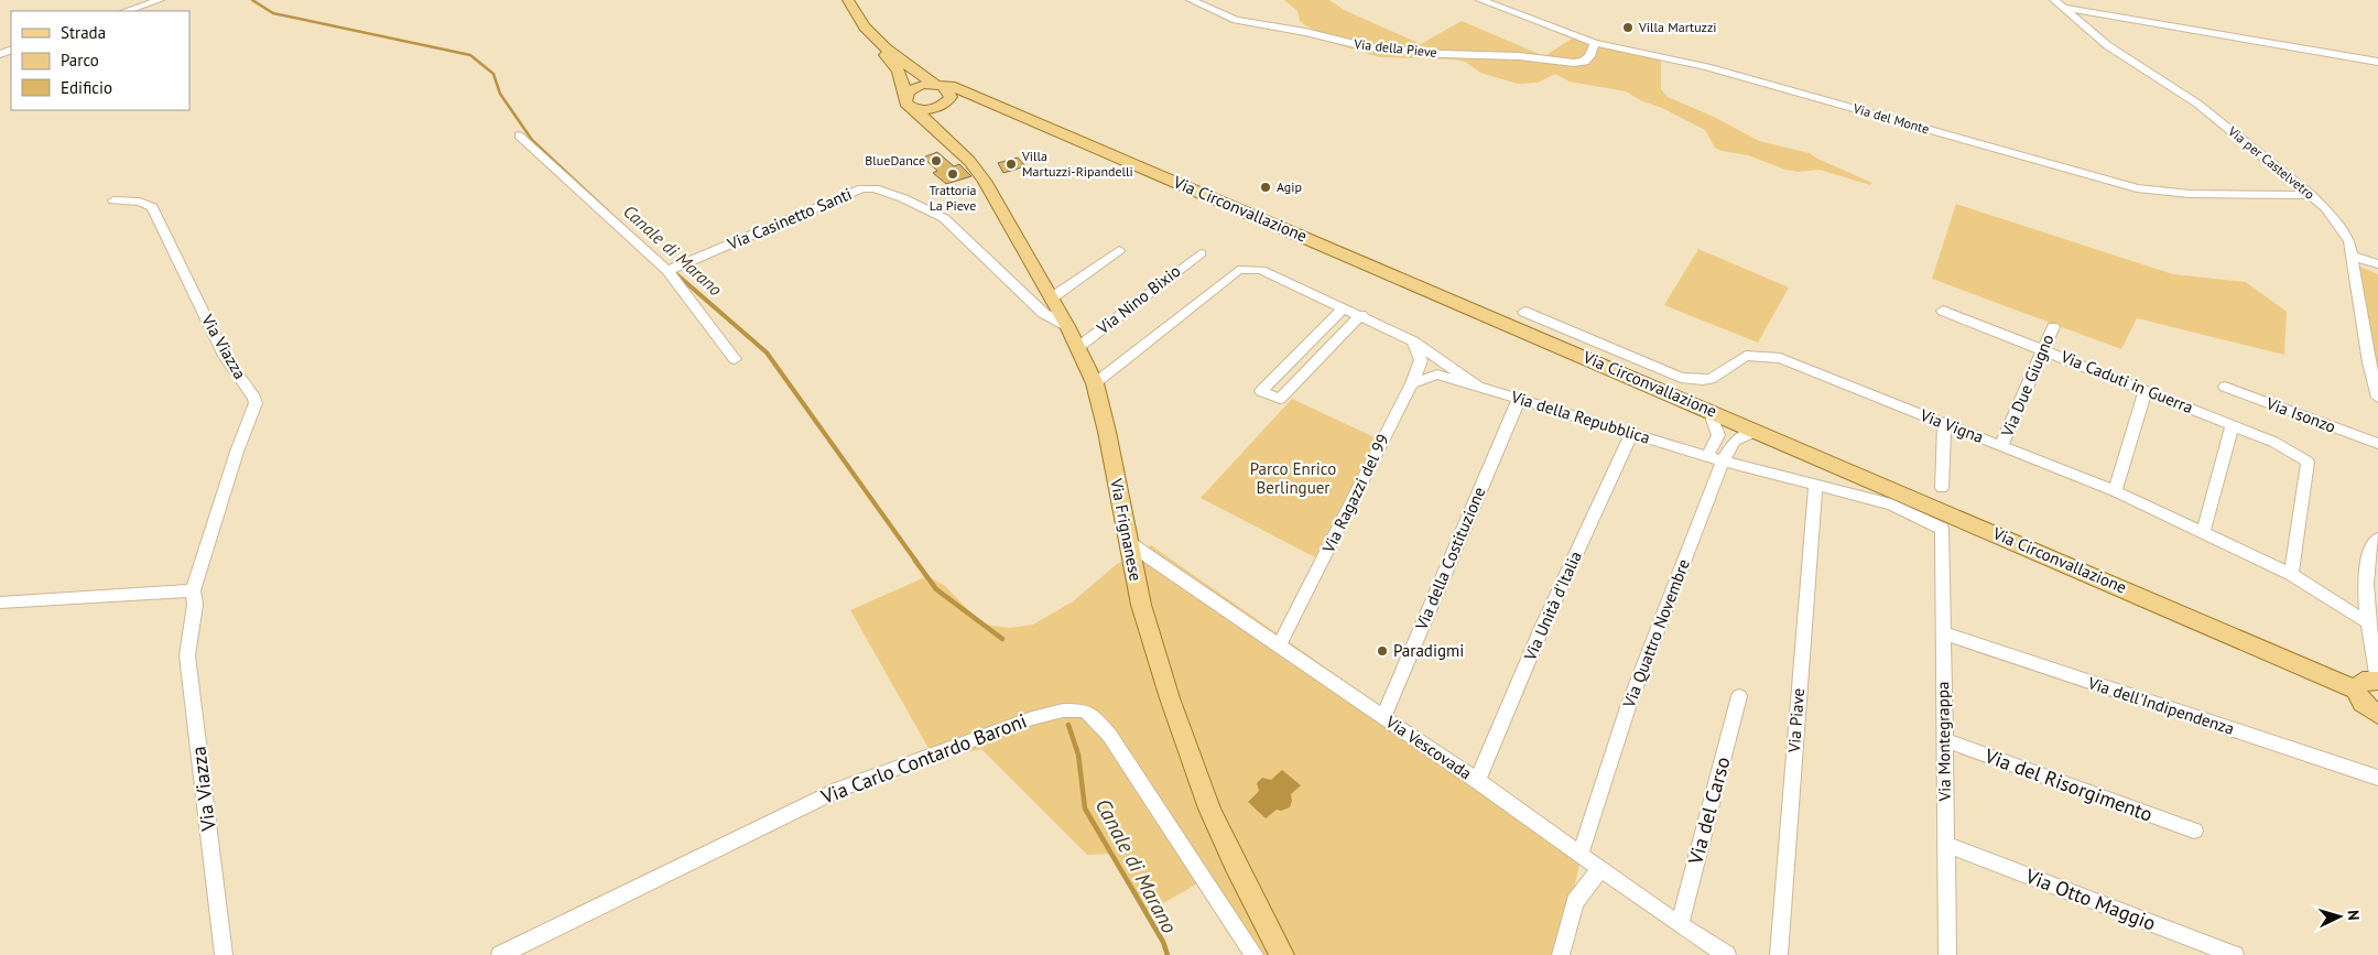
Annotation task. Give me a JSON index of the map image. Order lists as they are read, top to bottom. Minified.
{"streets":{"main road":["Via Circonvallazione","Via Frignanese"],"street":["Via della Pieve","Via del Monte","Via per Castelvetro","Via Casinetto Santi","Via Nino Bixio","Via Viazza","Via Caduti in Guerra","Via Due Giugno","Via Isonzo","Via della Repubblica","Via Vigna","Via Ragazzi del 99","Via della Costituzione","Via Unità d'Italia","Via Quattro Novembre","Via dell'Indipendenza","Via Piave","Via Montegrappa","Via Vescovada","Via Carlo Contardo Baroni","Via del Risorgimento","Via del Carso","Via Otto Maggio"]},"crossings":[["Via della Pieve","Via del Monte"],["Via del Monte","Via per Castelvetro"],["Via Circonvallazione","Via Quattro Novembre"],["Via Casinetto Santi","Via Frignanese"],["Via Nino Bixio","Via Frignanese"],["Via Caduti in Guerra","Via Due Giugno"],["Via Caduti in Guerra","Via Vigna"],["Via Due Giugno","Via Vigna"],["Via della Repubblica","Via Ragazzi del 99"],["Via della Repubblica","Via Frignanese"],["Via della Repubblica","Via della Costituzione"],["Via della Repubblica","Via Unità d'Italia"],["Via della Repubblica","Via Quattro Novembre"],["Via della Repubblica","Via Piave"],["Via della Repubblica","Via Montegrappa"],["Via Ragazzi del 99","Via Vescovada"],["Via Frignanese","Via Vescovada"],["Via della Costituzione","Via Vescovada"],["Via Unità d'Italia","Via Vescovada"],["Via Quattro Novembre","Via Vescovada"],["Via dell'Indipendenza","Via Montegrappa"],["Via Montegrappa","Via del Risorgimento"],["Via Montegrappa","Via Otto Maggio"],["Via Vescovada","Via del Carso"]],"water":["Canale di Marano"],"parks":["Parco Enrico Berlinguer"],"places":["Villa Martuzzi","BlueDance","Villa Martuzzi-Ripandelli","Trattoria La Pieve","Agip","Paradigmi"],"legend":["Strada","Parco","Edificio"],"north":"right"}
